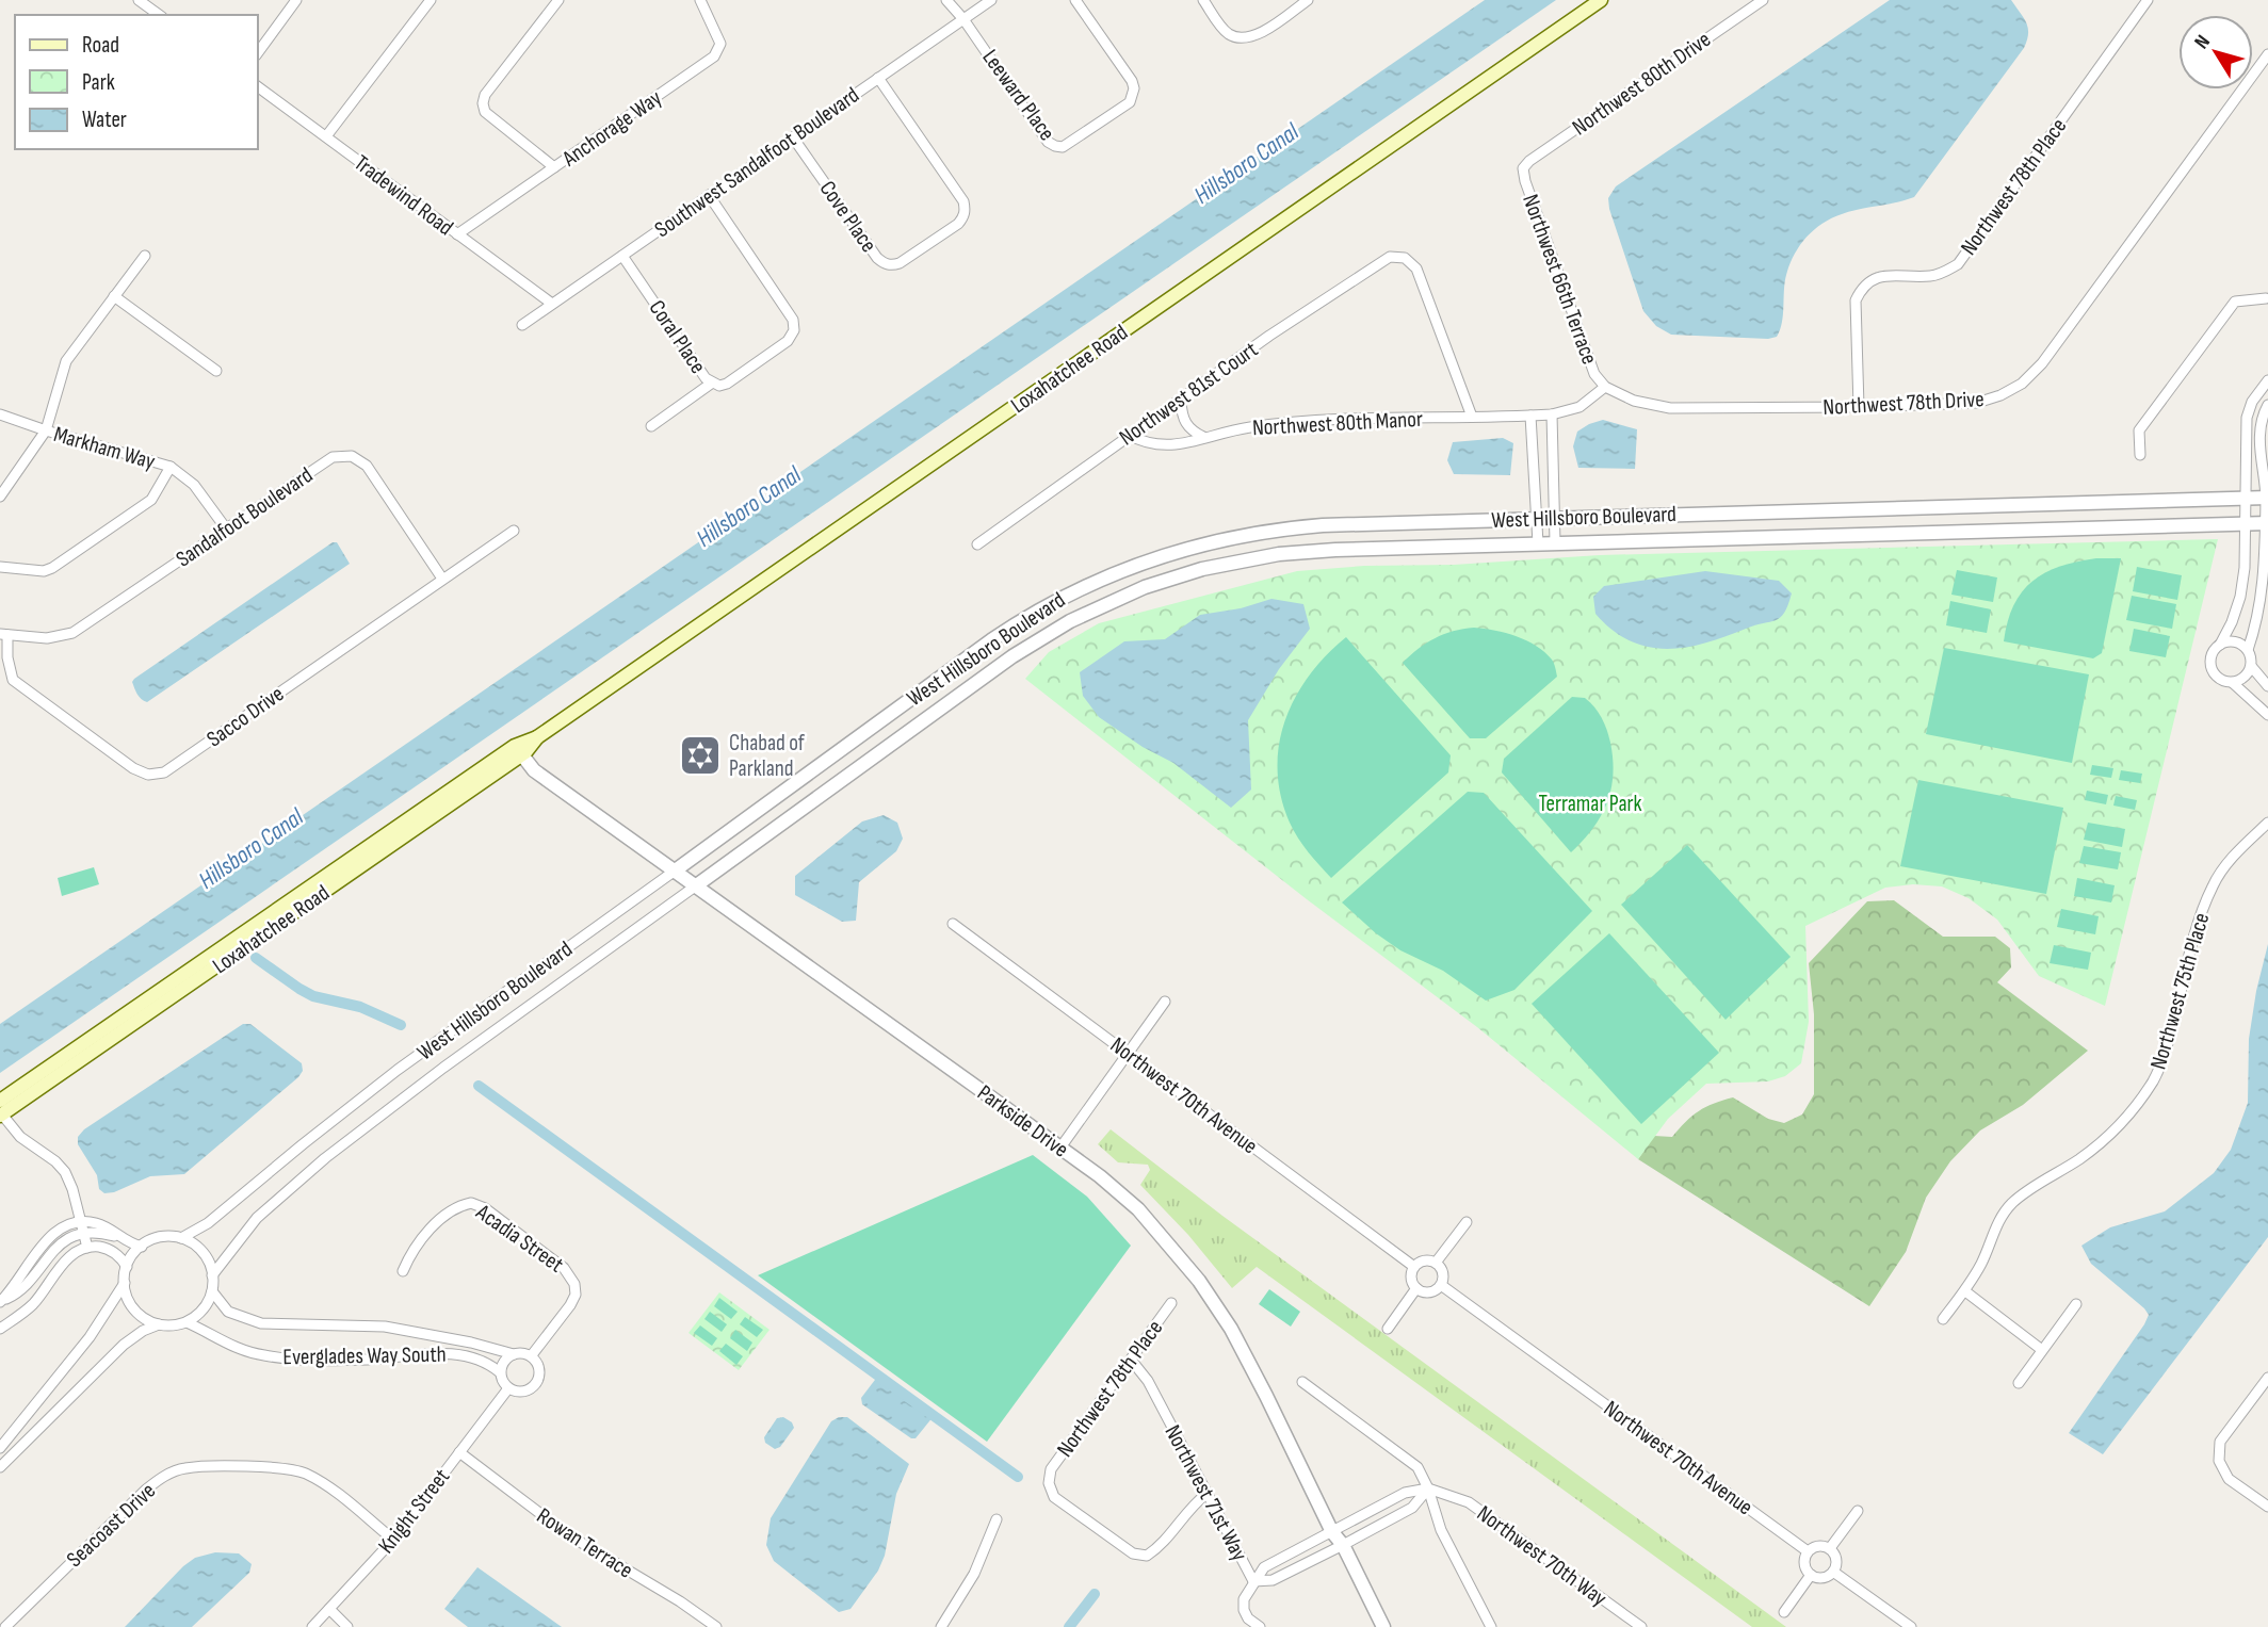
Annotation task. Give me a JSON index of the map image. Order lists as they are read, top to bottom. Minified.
{"streets":{"main road":["Loxahatchee Road"],"street":["Northwest 80th Drive","Leeward Place","Anchorage Way","Southwest Sandalfoot Boulevard","Northwest 78th Place","Tradewind Road","Cove Place","Northwest 66th Terrace","Coral Place","Northwest 81st Court","Northwest 78th Drive","Northwest 80th Manor","Markham Way","Sandalfoot Boulevard","West Hillsboro Boulevard","Sacco Drive","Northwest 75th Place","Northwest 70th Avenue","Parkside Drive","Acadia Street","Everglades Way South","Northwest 71st Way","Knight Street","Seacoast Drive","Rowan Terrace","Northwest 70th Way"]},"crossings":[["Northwest 80th Drive","Northwest 66th Terrace"],["Leeward Place","Southwest Sandalfoot Boulevard"],["Anchorage Way","Tradewind Road"],["Southwest Sandalfoot Boulevard","Tradewind Road"],["Southwest Sandalfoot Boulevard","Cove Place"],["Southwest Sandalfoot Boulevard","Coral Place"],["Northwest 78th Place","Northwest 78th Drive"],["Northwest 78th Place","Northwest 71st Way"],["Northwest 66th Terrace","Northwest 78th Drive"],["Loxahatchee Road","Parkside Drive"],["Northwest 81st Court","Northwest 80th Manor"],["Markham Way","Sandalfoot Boulevard"],["Sandalfoot Boulevard","Sacco Drive"],["West Hillsboro Boulevard","Parkside Drive"],["West Hillsboro Boulevard","Everglades Way South"],["Acadia Street","Everglades Way South"],["Acadia Street","Knight Street"],["Everglades Way South","Knight Street"],["Knight Street","Seacoast Drive"],["Knight Street","Rowan Terrace"]],"water":["Hillsboro Canal"],"parks":["Terramar Park"],"places":{"synagogue":["Chabad of Parkland"]},"legend":["Road","Park","Water"],"north":"top left"}
